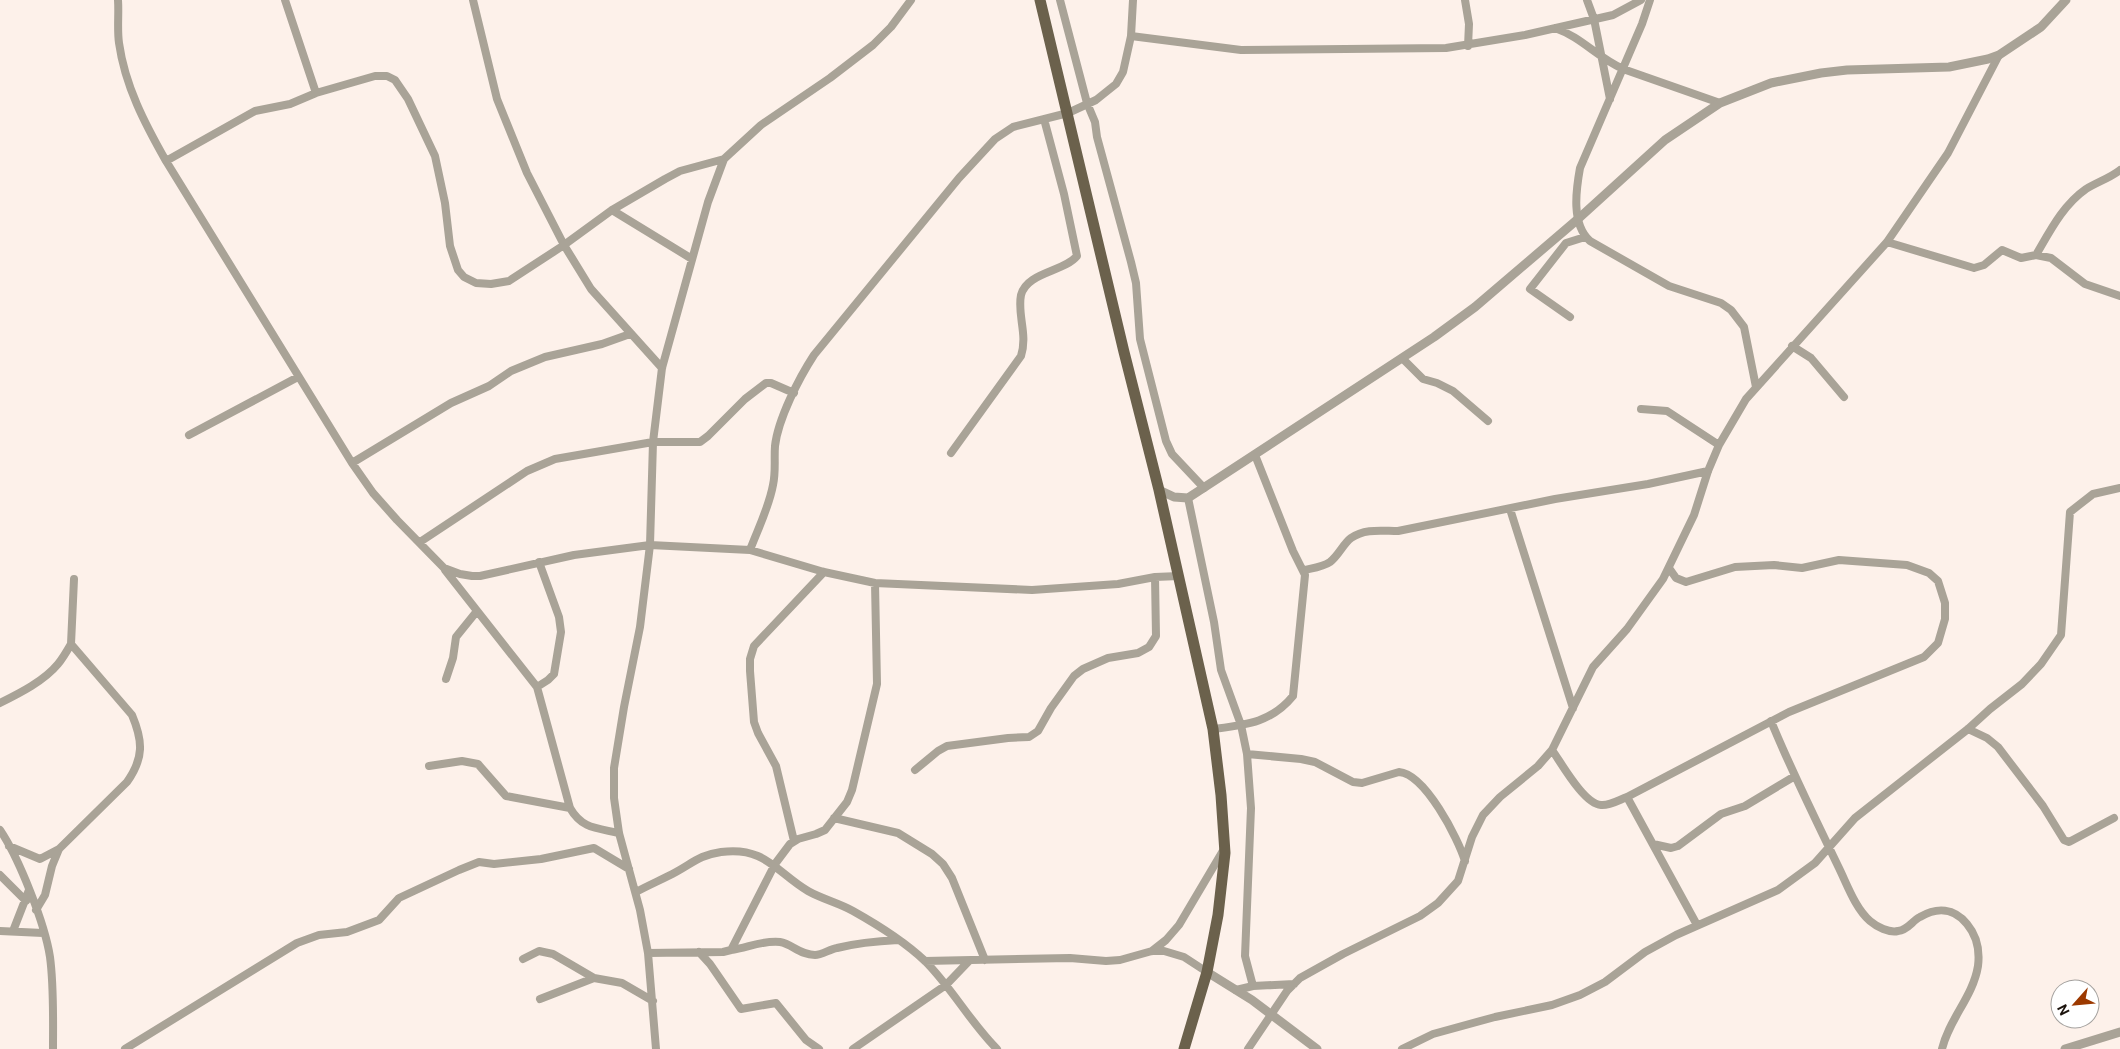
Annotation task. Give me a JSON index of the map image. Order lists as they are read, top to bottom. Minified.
{"north":"bottom left"}
